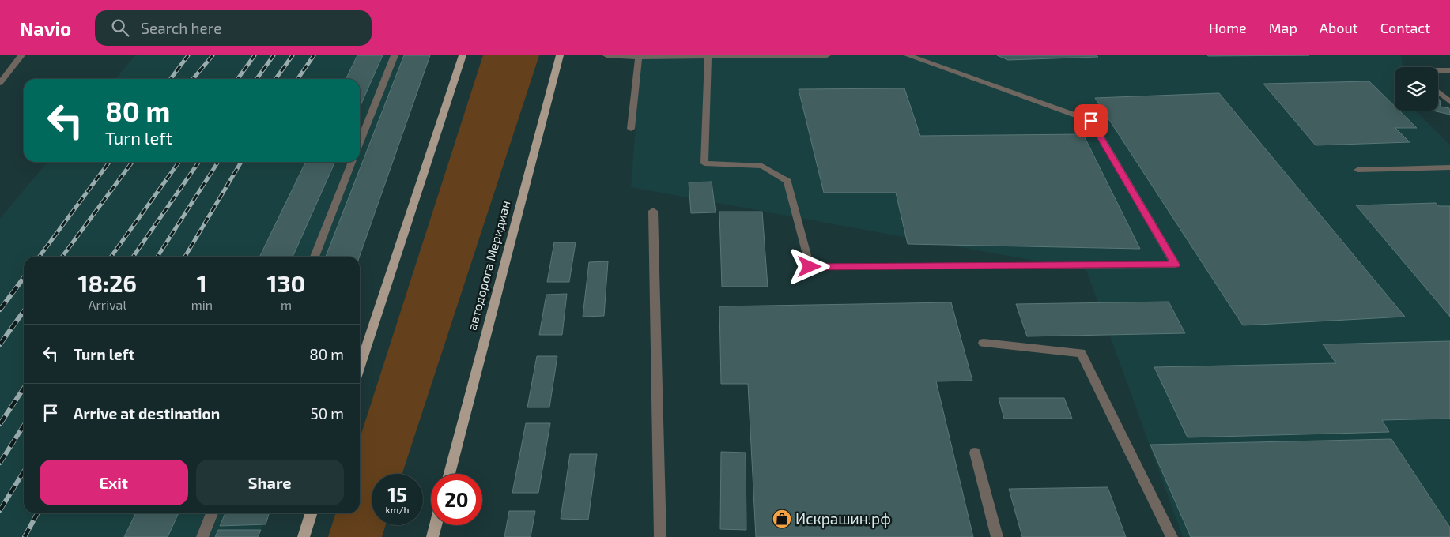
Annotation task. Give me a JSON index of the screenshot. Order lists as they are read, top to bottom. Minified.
{"streets":{"main road":["автодорога Меридиан"]},"places":{"shop":["Искрашин.рф"]},"page":{"header":"Navio","search":"Search here","nav":["Home","Map","About","Contact"],"turn":["80 m","Turn left"],"eta":["18:26","Arrival","1","min","130","m"],"list":[{"name":"Turn left","value":"80 m"},{"name":"Arrive at destination","value":"50 m"}],"buttons":["Exit","Share"],"speed":"15 km/h","limit":"20"}}
